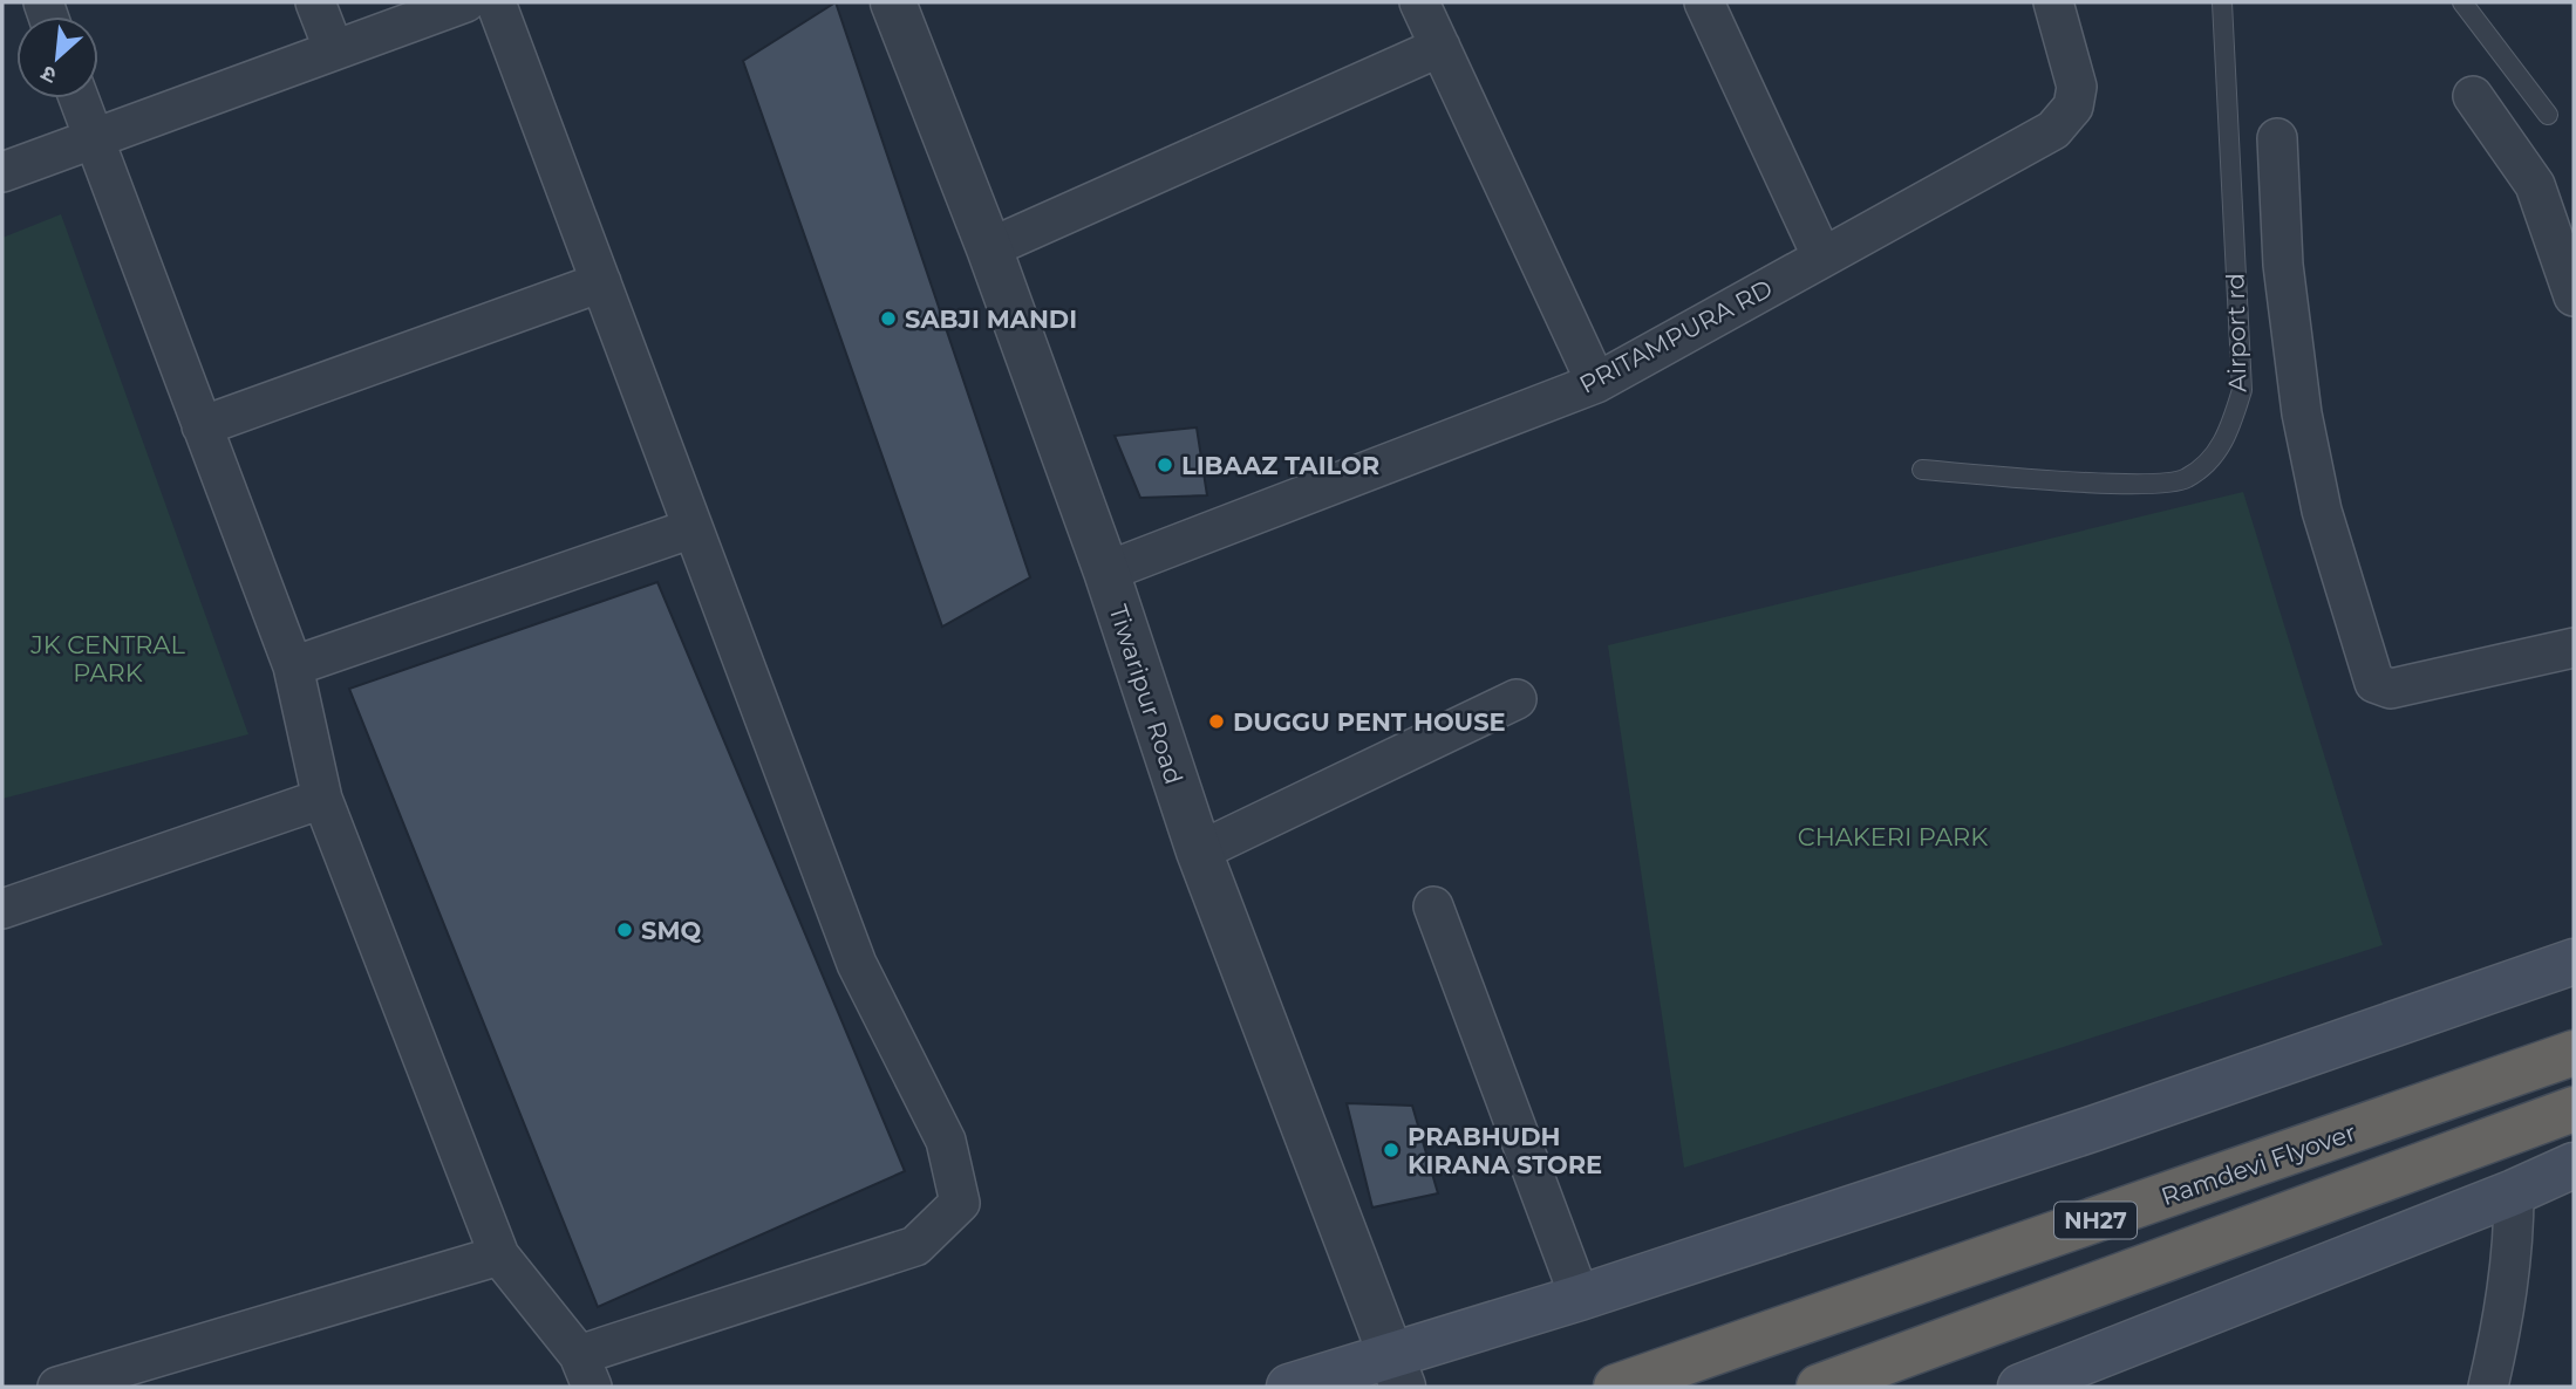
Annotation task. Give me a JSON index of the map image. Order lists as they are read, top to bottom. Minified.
{"streets":{"highway":["Ramdevi Flyover","NH27"],"street":["PRITAMPURA RD","Tiwaripur Road"],"lane":["Airport rd"]},"crossings":[["PRITAMPURA RD","Tiwaripur Road"]],"parks":["JK CENTRAL PARK","CHAKERI PARK"],"places":["SABJI MANDI","LIBAAZ TAILOR","DUGGU PENT HOUSE","SMQ","PRABHUDH KIRANA STORE"],"north":"bottom left"}
